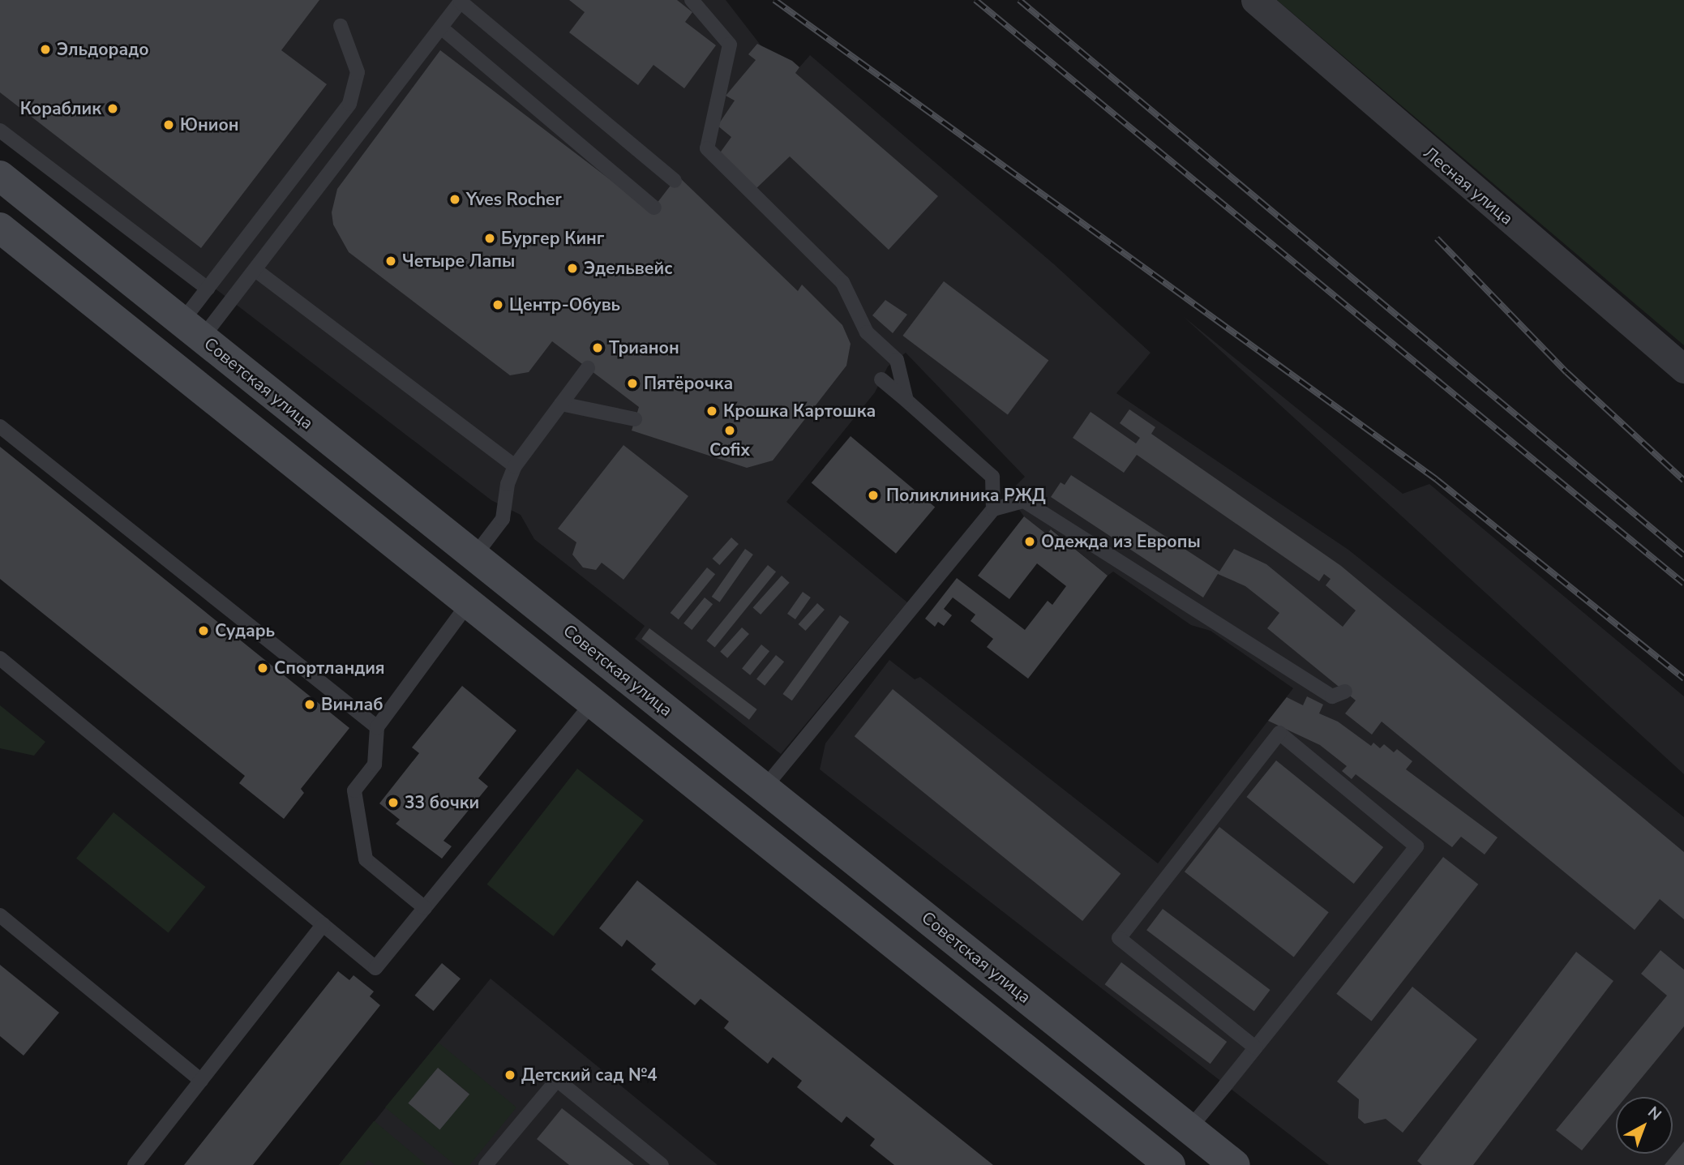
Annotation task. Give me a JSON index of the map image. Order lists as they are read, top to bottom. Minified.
{"streets":{"main road":["Советская улица"],"street":["Лесная улица"]},"places":["Эльдорадо","Кораблик","Юнион","Yves Rocher","Бургер Кинг","Четыре Лапы","Эдельвейс","Центр-Обувь","Трианон","Пятёрочка","Крошка Картошка","Cofix","Поликлиника РЖД","Одежда из Европы","Сударь","Спортландия","Винлаб","33 бочки","Детский сад №4"],"north":"top right"}
